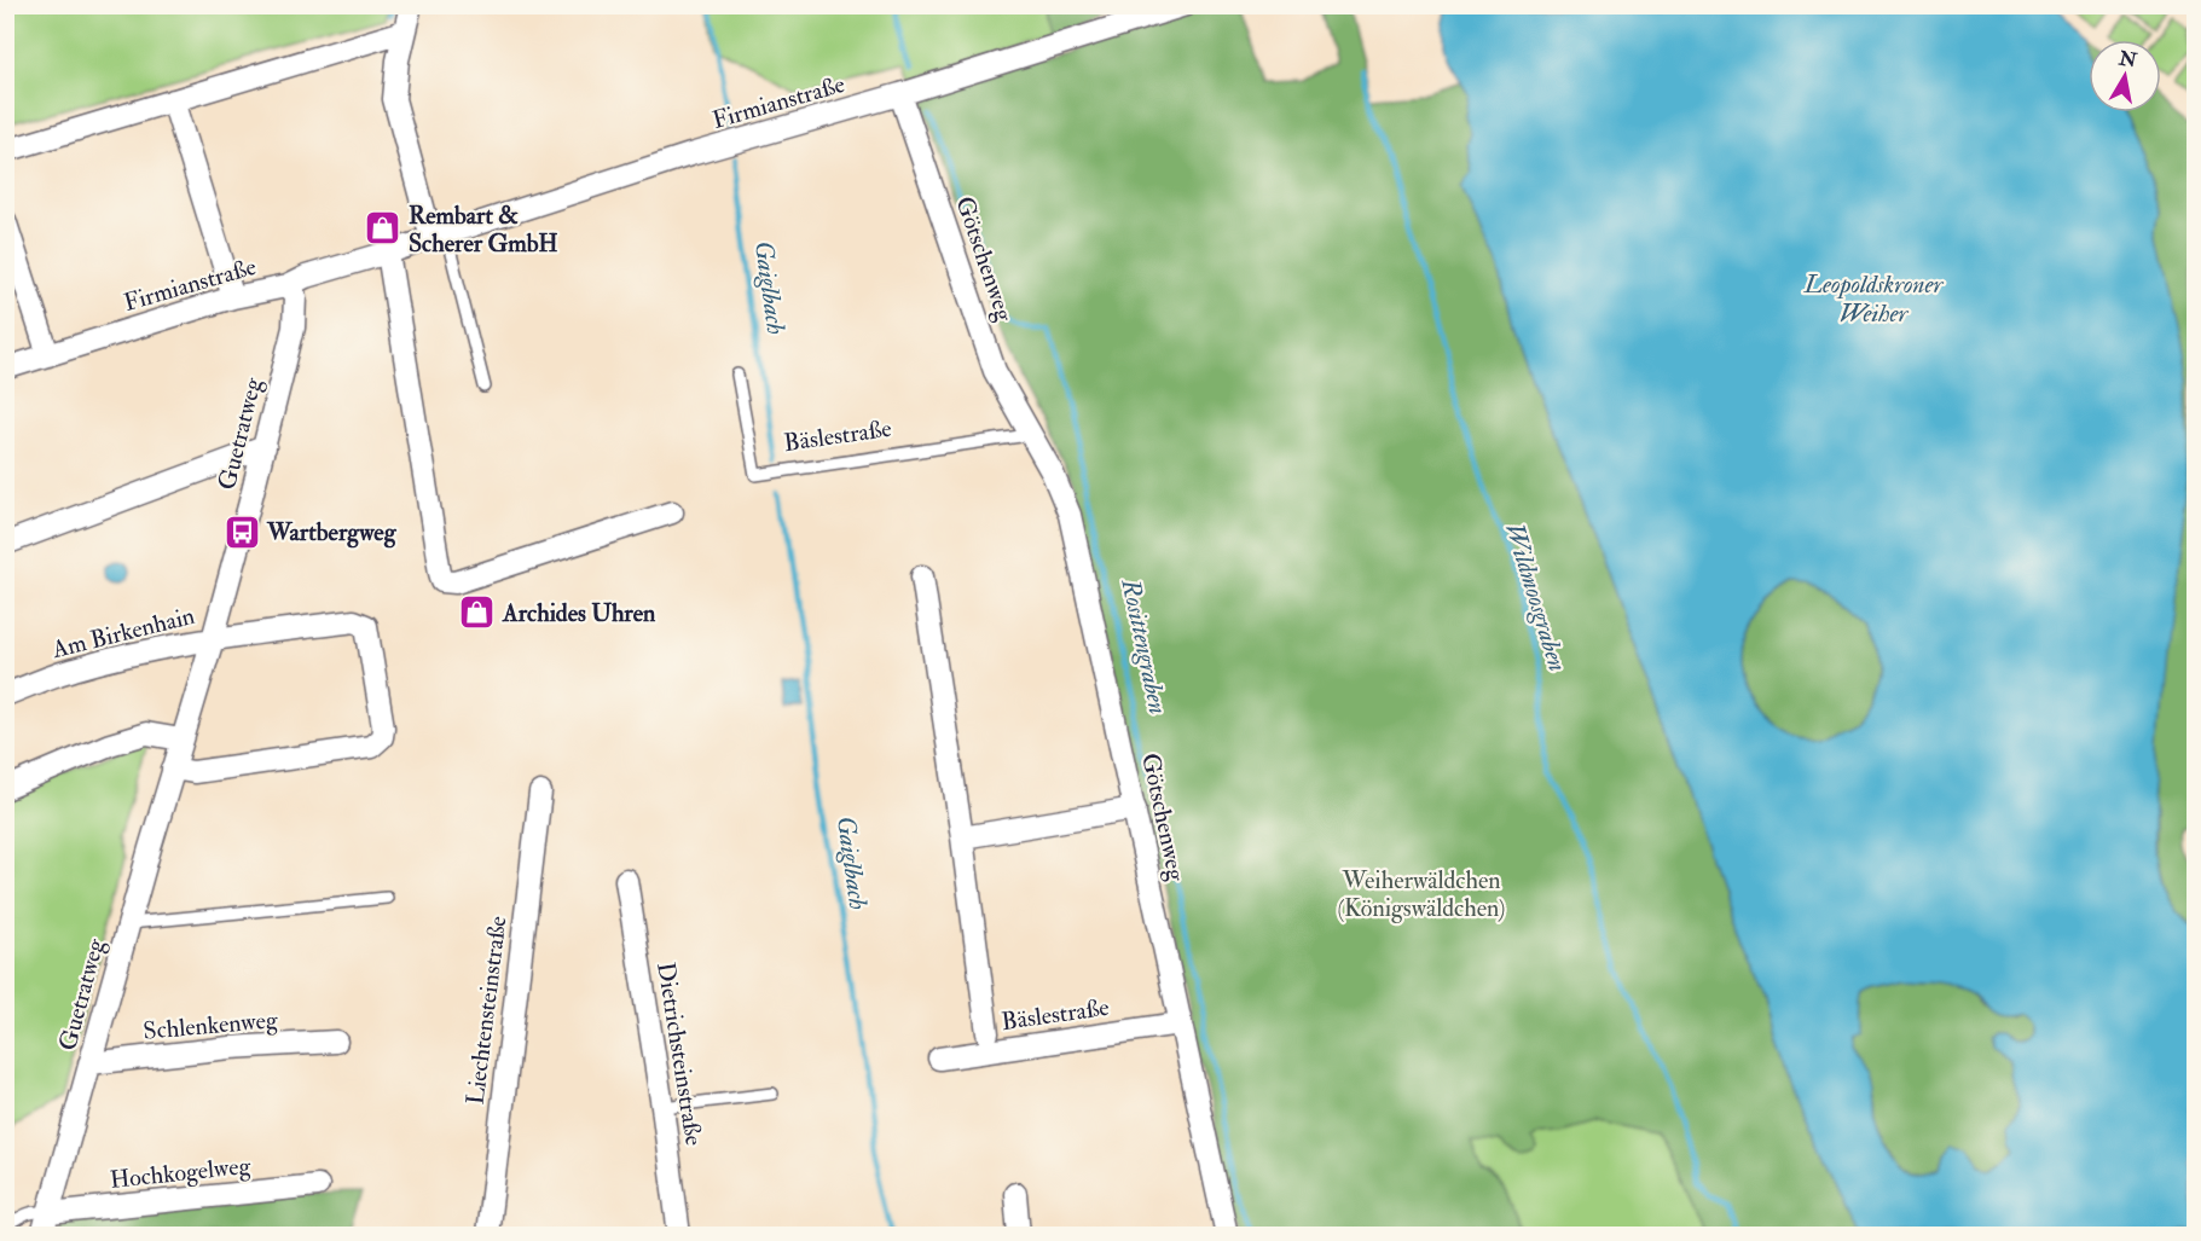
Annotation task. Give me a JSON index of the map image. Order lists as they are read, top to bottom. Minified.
{"streets":{"street":["Firmianstraße","Götschenweg","Guetratweg","Bäslestraße","Am Birkenhain","Liechtensteinstraße","Schlenkenweg","Dietrichsteinstraße","Hochkogelweg"]},"crossings":[["Firmianstraße","Götschenweg"],["Firmianstraße","Guetratweg"],["Götschenweg","Bäslestraße"],["Guetratweg","Am Birkenhain"],["Guetratweg","Schlenkenweg"],["Guetratweg","Hochkogelweg"]],"water":["Leopoldskroner Weiher","Gaiglbach","Wildmoosgraben","Rosittengraben"],"parks":["Weiherwäldchen (Königswäldchen)"],"places":{"shop":["Rembart & Scherer GmbH","Archides Uhren"],"bus stop":["Wartbergweg"]},"north":"top"}
